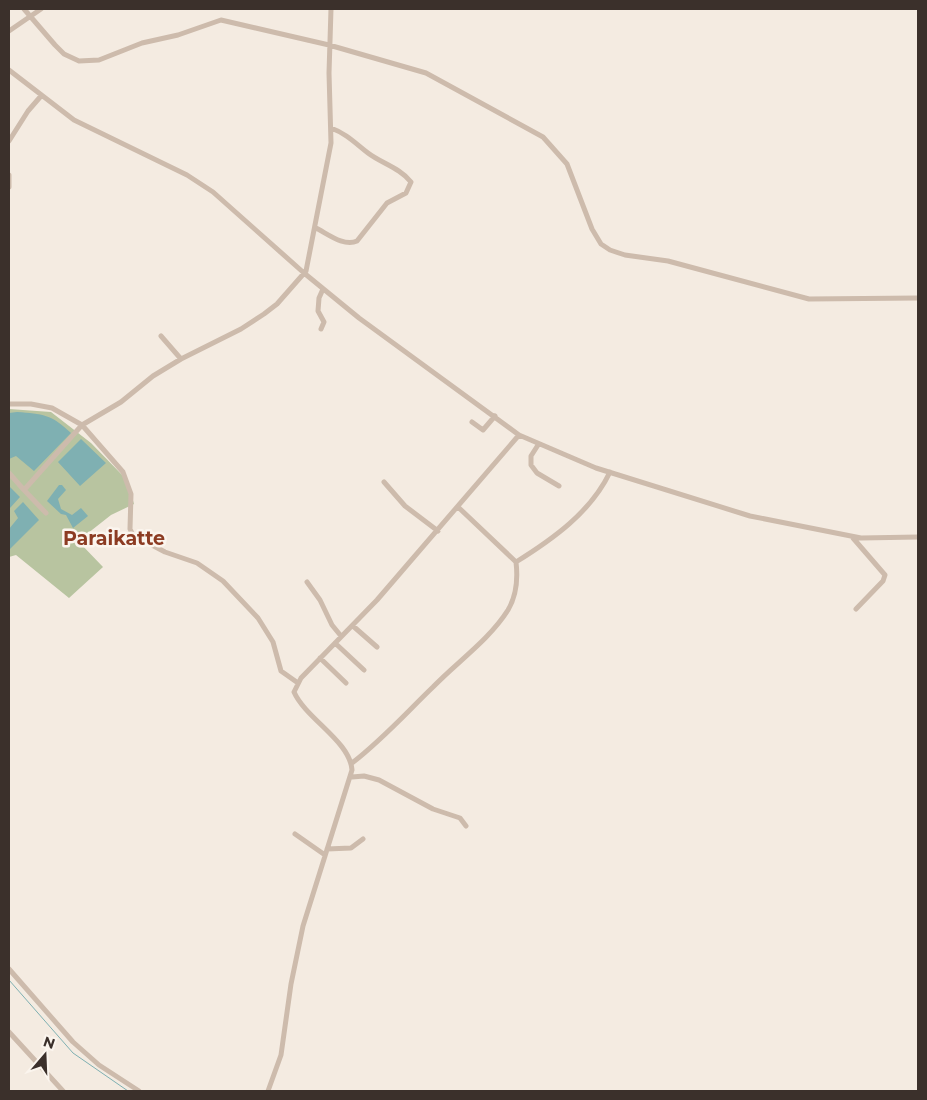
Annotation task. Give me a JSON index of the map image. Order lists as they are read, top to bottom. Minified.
{"districts":["Paraikatte"],"north":"top"}
